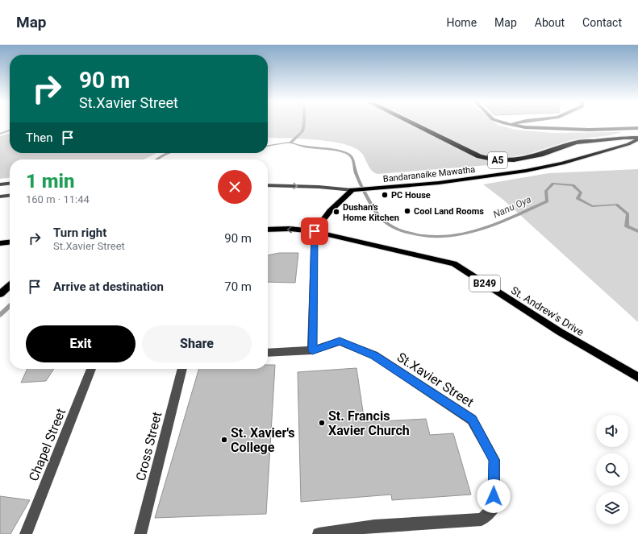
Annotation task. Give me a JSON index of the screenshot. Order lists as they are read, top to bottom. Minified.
{"streets":{"highway":["A5"],"main road":["Bandaranaike Mawatha","B249","St. Andrew's Drive"],"street":["St.Xavier Street","Chapel Street","Cross Street"]},"crossings":[["A5","Bandaranaike Mawatha"]],"water":["Nanu Oya"],"places":["PC House","Cool Land Rooms","Dushan's Home Kitchen","St. Francis Xavier Church","St. Xavier's College"],"page":{"header":"Map","nav":["Home","Map","About","Contact"],"turn":["90 m","St.Xavier Street"],"then":"Then","heading":["1 min","160 m · 11:44"],"list":[{"name":"Turn right","note":"St.Xavier Street","value":"90 m"},{"name":"Arrive at destination","value":"70 m"}],"buttons":["Exit","Share"]}}
